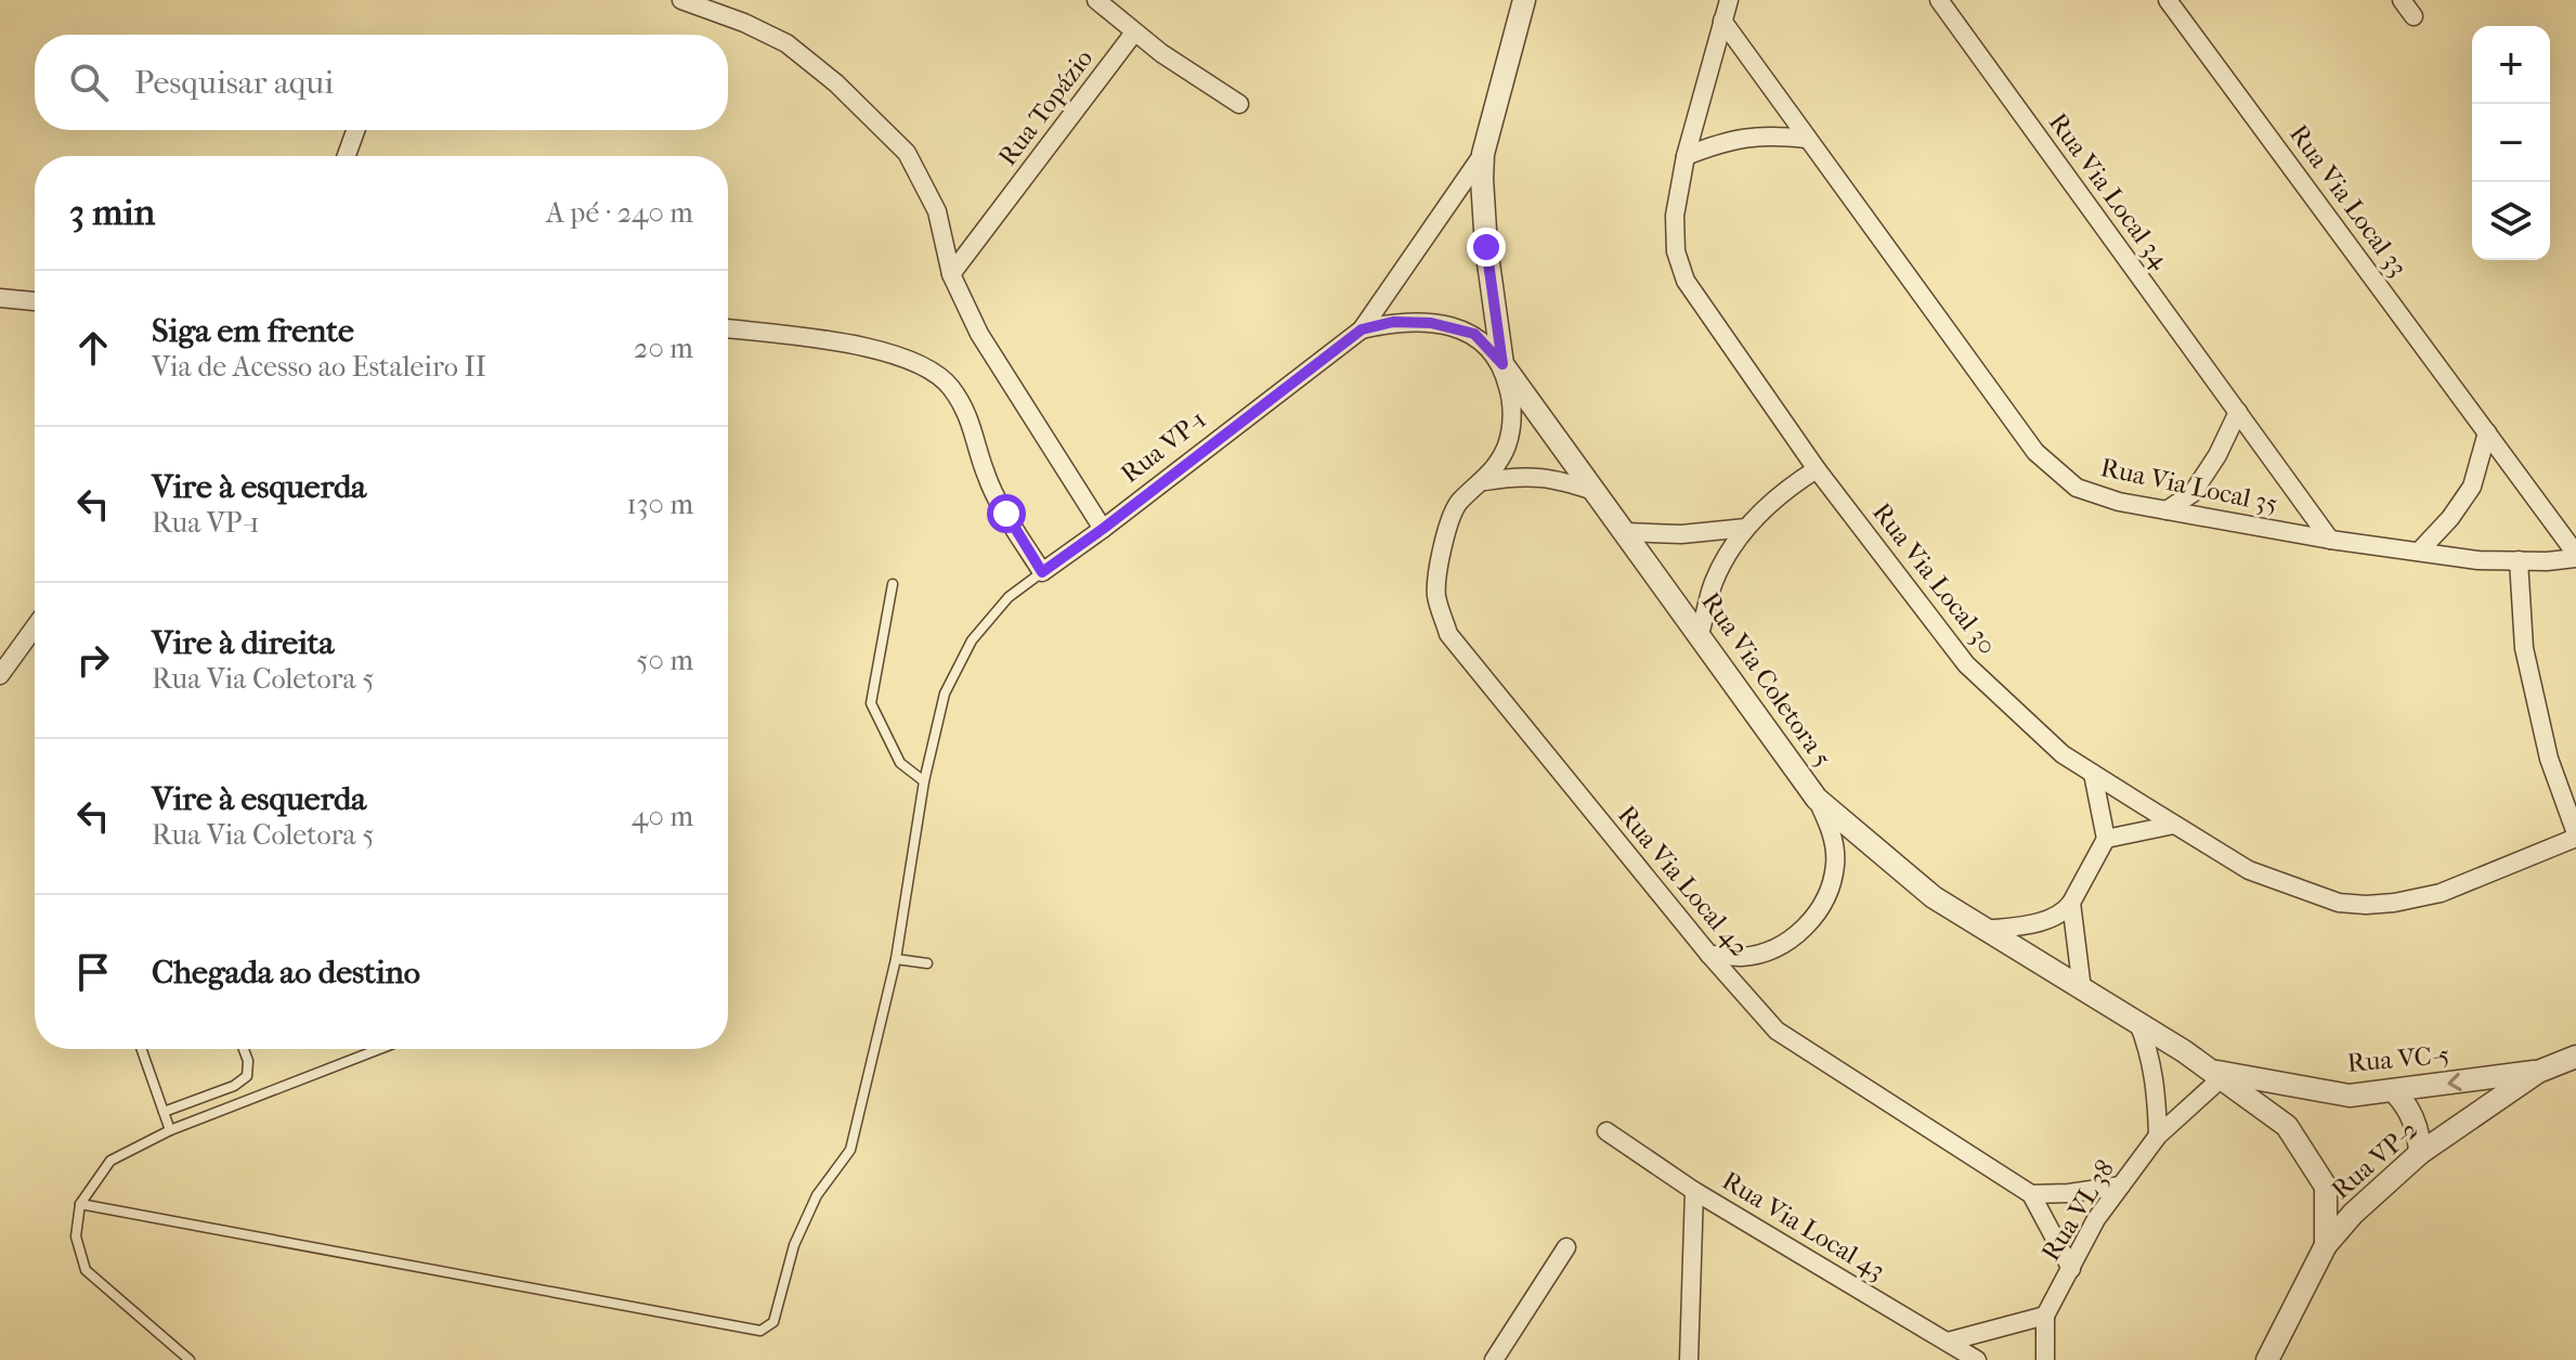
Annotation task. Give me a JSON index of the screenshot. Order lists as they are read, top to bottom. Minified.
{"streets":{"street":["Rua Topázio","Rua Via Local 34","Rua Via Local 33","Rua VP-1","Rua Via Local 35","Rua Via Local 30","Rua Via Coletora 5","Rua Via Local 42","Rua VC-5","Rua VP-2","Rua VL 38","Rua Via Local 43"]},"crossings":[["Rua Via Local 34","Rua Via Local 35"],["Rua Via Local 33","Rua Via Local 35"],["Rua VP-1","Rua Via Coletora 5"],["Rua Via Local 35","Rua Via Local 30"],["Rua Via Coletora 5","Rua VC-5"],["Rua Via Local 42","Rua VL 38"],["Rua VC-5","Rua VP-2"],["Rua VC-5","Rua VL 38"]],"page":{"map_buttons":["+","−"],"search":"Pesquisar aqui","heading":["3 min","A pé · 240 m"],"list":[["Siga em frente","Via de Acesso ao Estaleiro II","20 m"],["Vire à esquerda","Rua VP-1","130 m"],["Vire à direita","Rua Via Coletora 5","50 m"],["Vire à esquerda","Rua Via Coletora 5","40 m"],"Chegada ao destino"]}}
